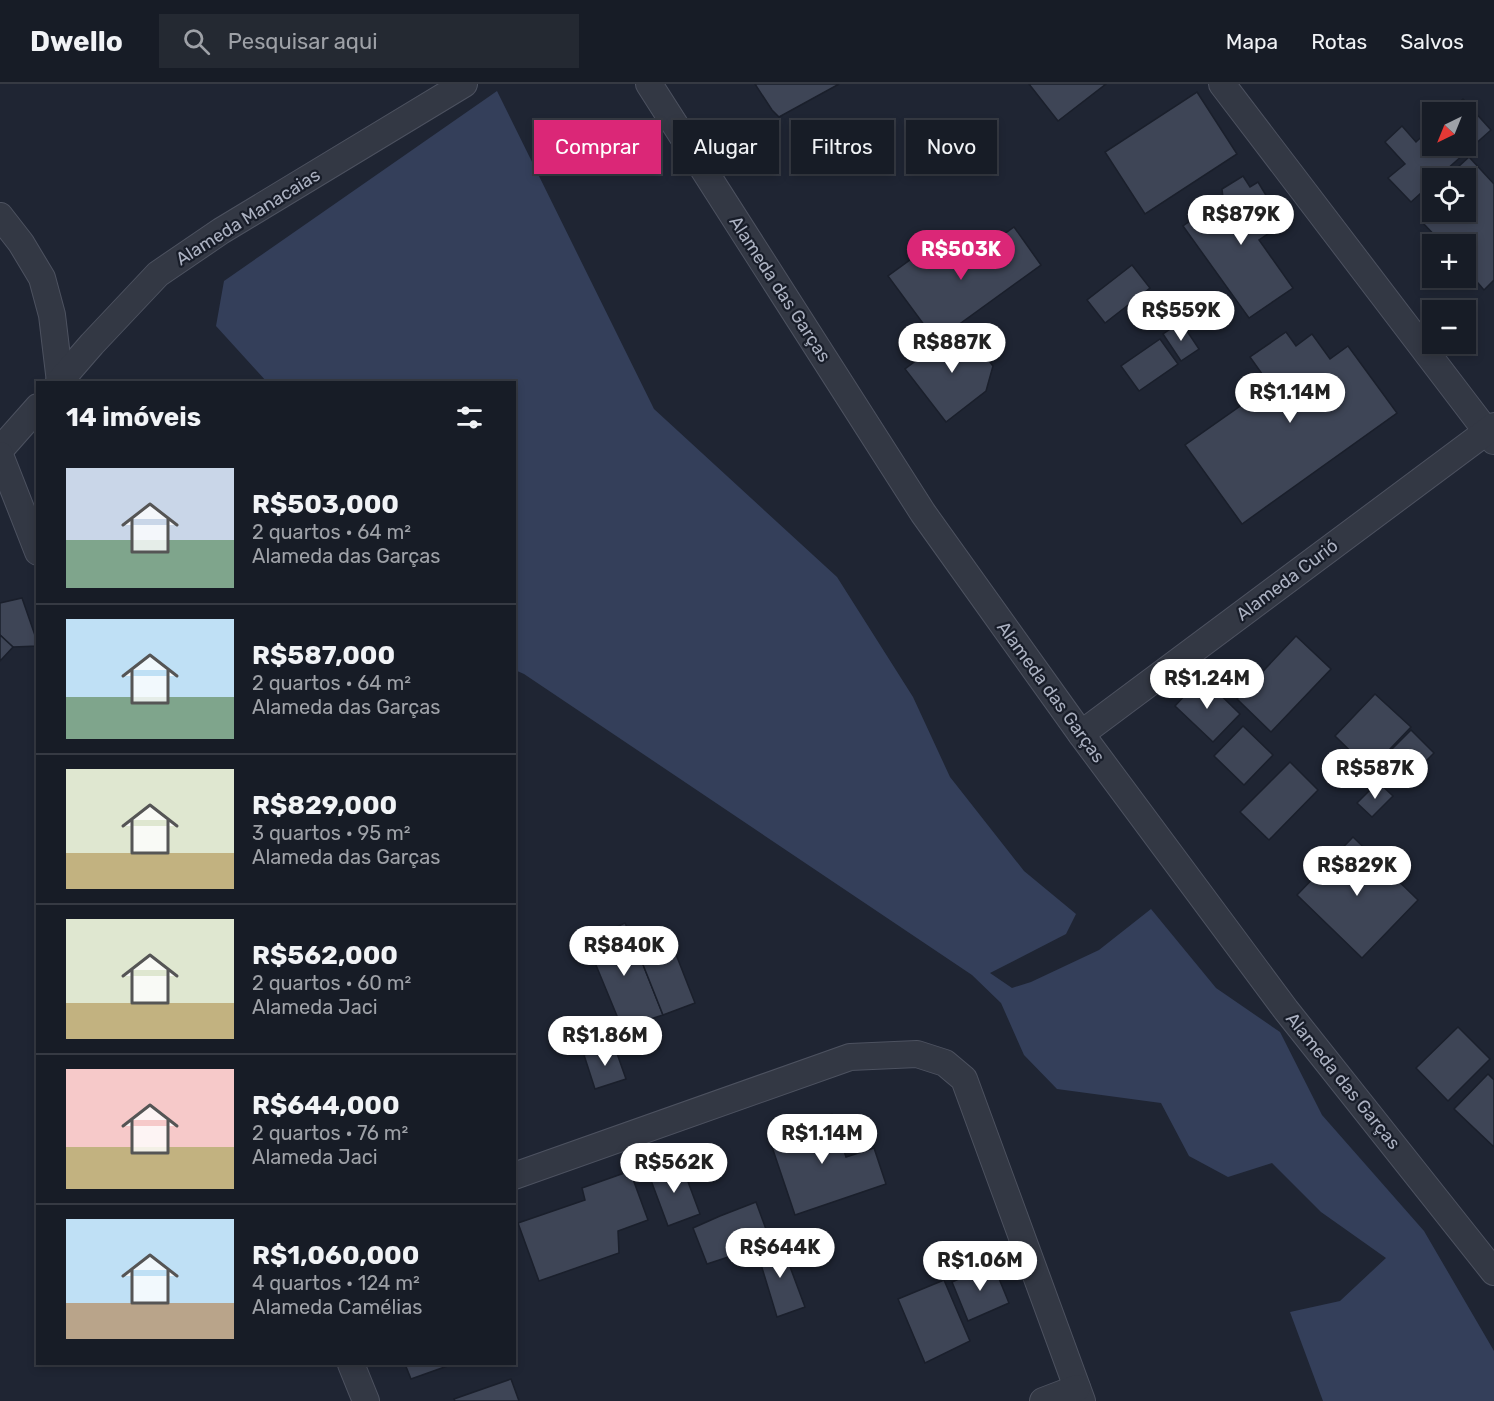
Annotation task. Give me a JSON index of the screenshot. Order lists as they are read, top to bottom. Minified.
{"streets":{"street":["Alameda Manacaias","Alameda das Garças","Alameda Curió"]},"crossings":[["Alameda das Garças","Alameda Curió"]],"north":"bottom left","page":{"header":"Dwello","search":"Pesquisar aqui","nav":["Mapa","Rotas","Salvos"],"map_buttons":["+","−"],"chip":["Comprar","Alugar","Filtros","Novo"],"price":["R$879K","R$503K","R$559K","R$887K","R$1.14M","R$1.24M","R$587K","R$829K","R$840K","R$1.86M","R$1.14M","R$562K","R$644K","R$1.06M"],"heading":"14 imóveis","list":[{"name":"R$503,000","note":"2 quartos · 64 m² · Alameda das Garças"},{"name":"R$587,000","note":"2 quartos · 64 m² · Alameda das Garças"},{"name":"R$829,000","note":"3 quartos · 95 m² · Alameda das Garças"},{"name":"R$562,000","note":"2 quartos · 60 m² · Alameda Jaci"},{"name":"R$644,000","note":"2 quartos · 76 m² · Alameda Jaci"},{"name":"R$1,060,000","note":"4 quartos · 124 m² · Alameda Camélias"}]}}
